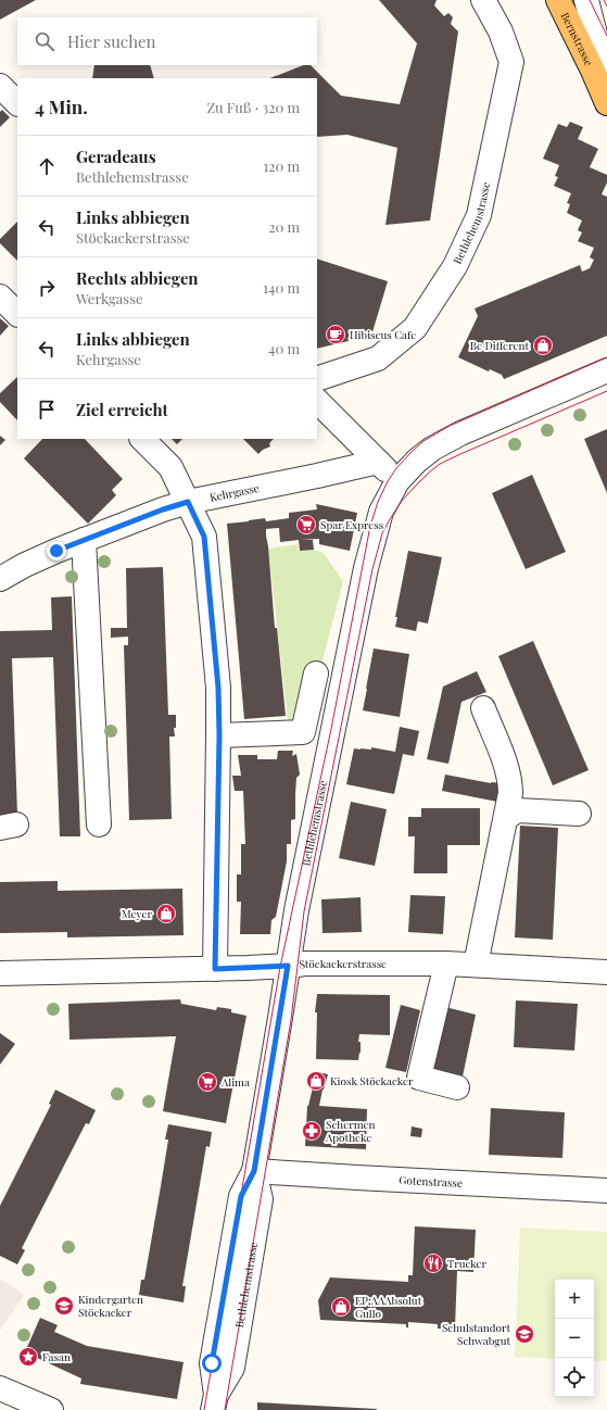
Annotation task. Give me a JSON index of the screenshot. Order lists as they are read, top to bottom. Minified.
{"streets":{"main road":["Bernstrasse"],"street":["Bethlehemstrasse","Kehrgasse","Stöckackerstrasse","Gotenstrasse"]},"crossings":[["Bethlehemstrasse","Stöckackerstrasse"],["Bethlehemstrasse","Gotenstrasse"]],"places":{"cafe":["Hibiscus Cafe"],"shop":["Be Different","Meyer","Kiosk Stöckacker","EP:AAAbsolut Gullo"],"supermarket":["Spar Express","Alima"],"pharmacy":["Schermen Apotheke"],"restaurant":["Trucker"],"school or university":["Kindergarten Stöckacker","Schulstandort Schwabgut"],"place":["Fasan"]},"page":{"search":"Hier suchen","heading":["4 Min.","Zu Fuß · 320 m"],"list":[["Geradeaus","Bethlehemstrasse","120 m"],["Links abbiegen","Stöckackerstrasse","20 m"],["Rechts abbiegen","Werkgasse","140 m"],["Links abbiegen","Kehrgasse","40 m"],"Ziel erreicht"],"map_buttons":["+","−"]}}
